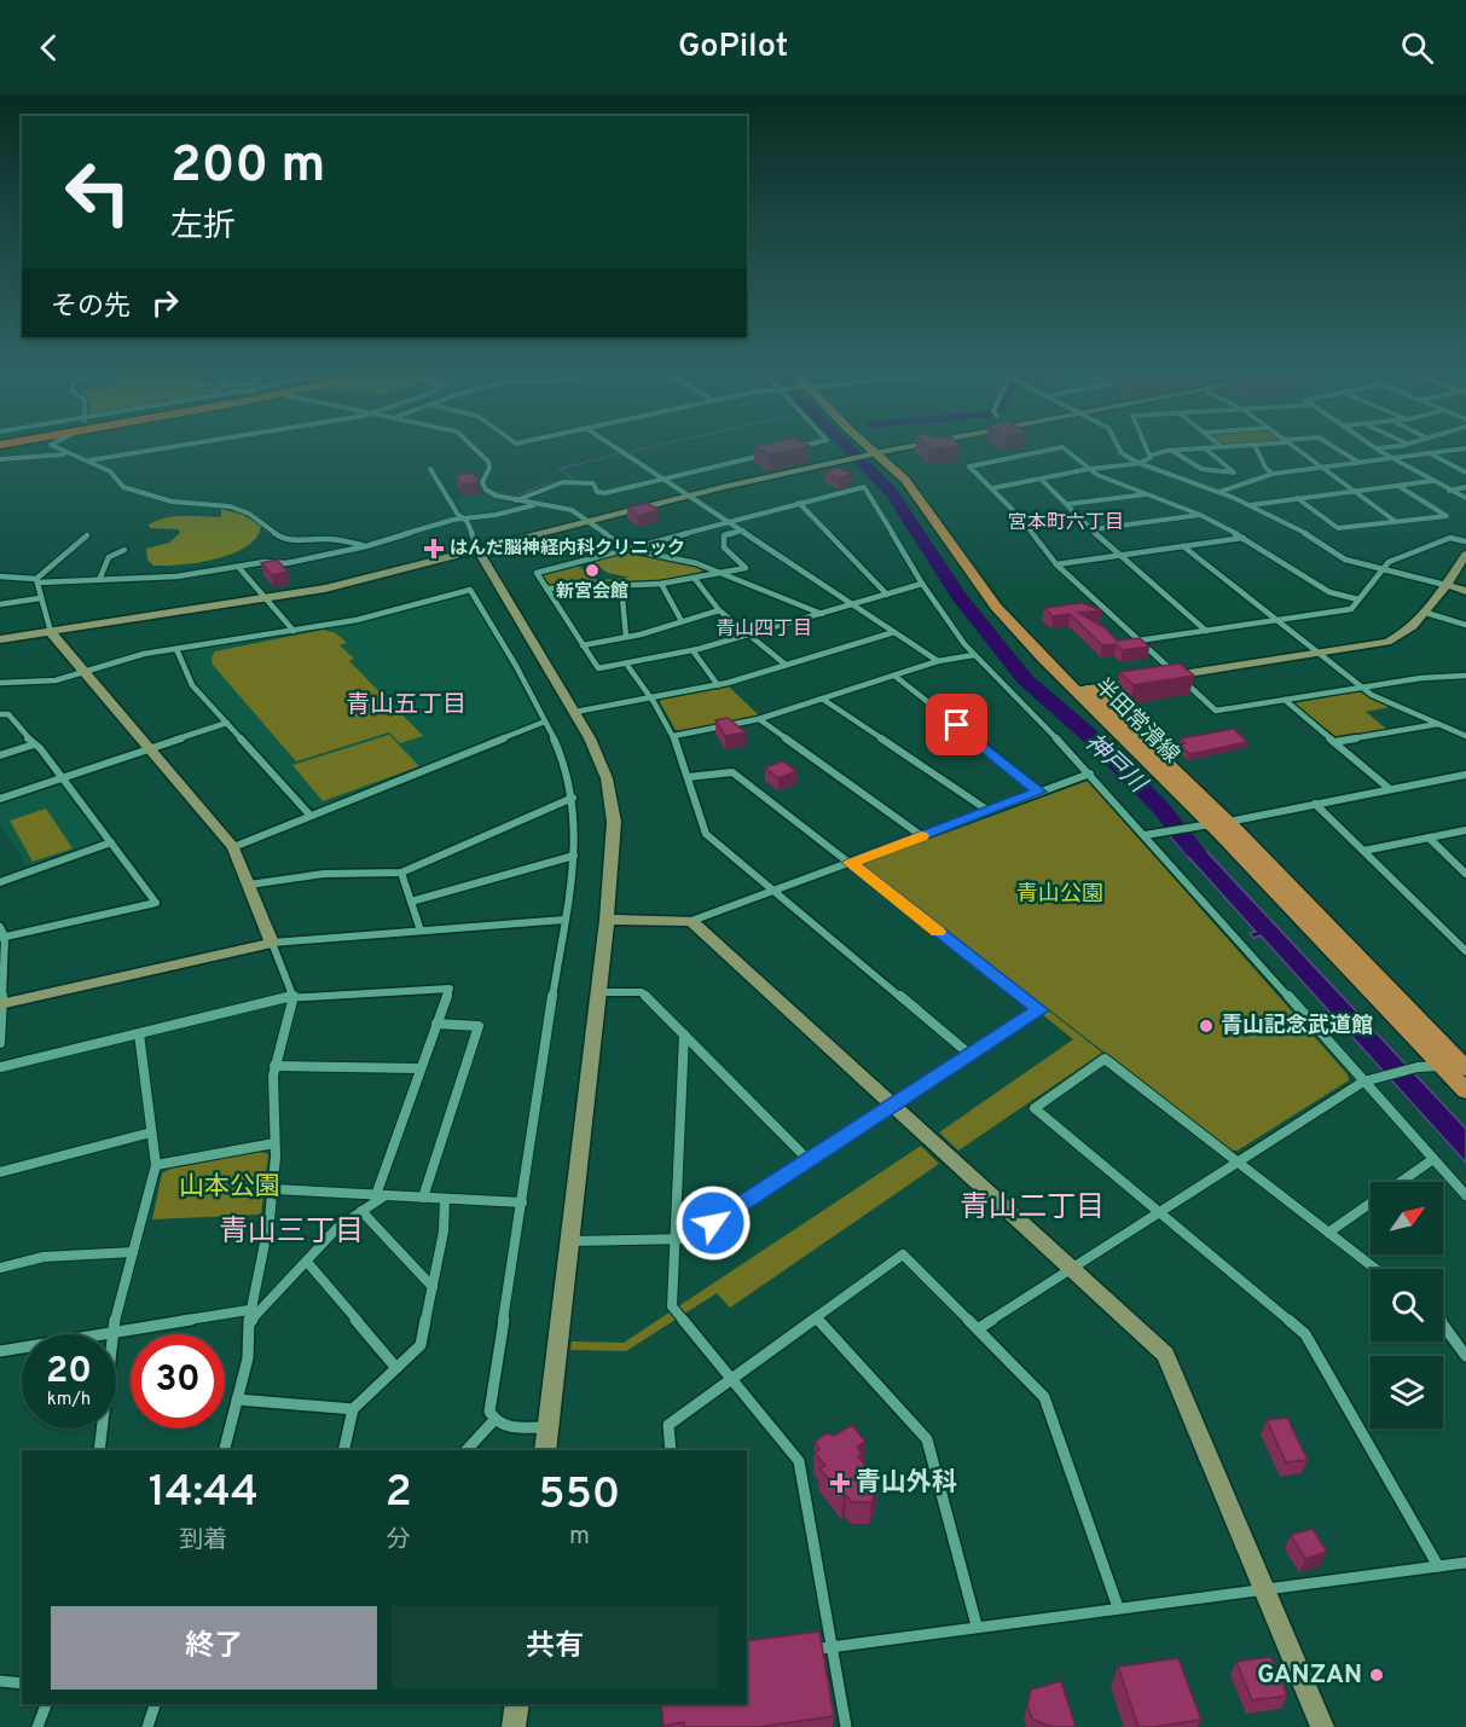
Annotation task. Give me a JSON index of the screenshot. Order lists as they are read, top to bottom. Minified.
{"streets":{"main road":["半田常滑線"]},"districts":["宮本町六丁目","青山四丁目","青山五丁目","青山二丁目","青山三丁目"],"water":["神戸川"],"parks":["青山公園","山本公園"],"places":{"health":["はんだ脳神経内科クリニック","青山外科"],"other":["新宮会館","青山記念武道館","GANZAN"]},"north":"top right","page":{"header":"GoPilot","turn":["200 m","左折"],"then":"その先","speed":"20 km/h","limit":"30","eta":["14:44","到着","2","分","550","m"],"buttons":["終了","共有"]}}
